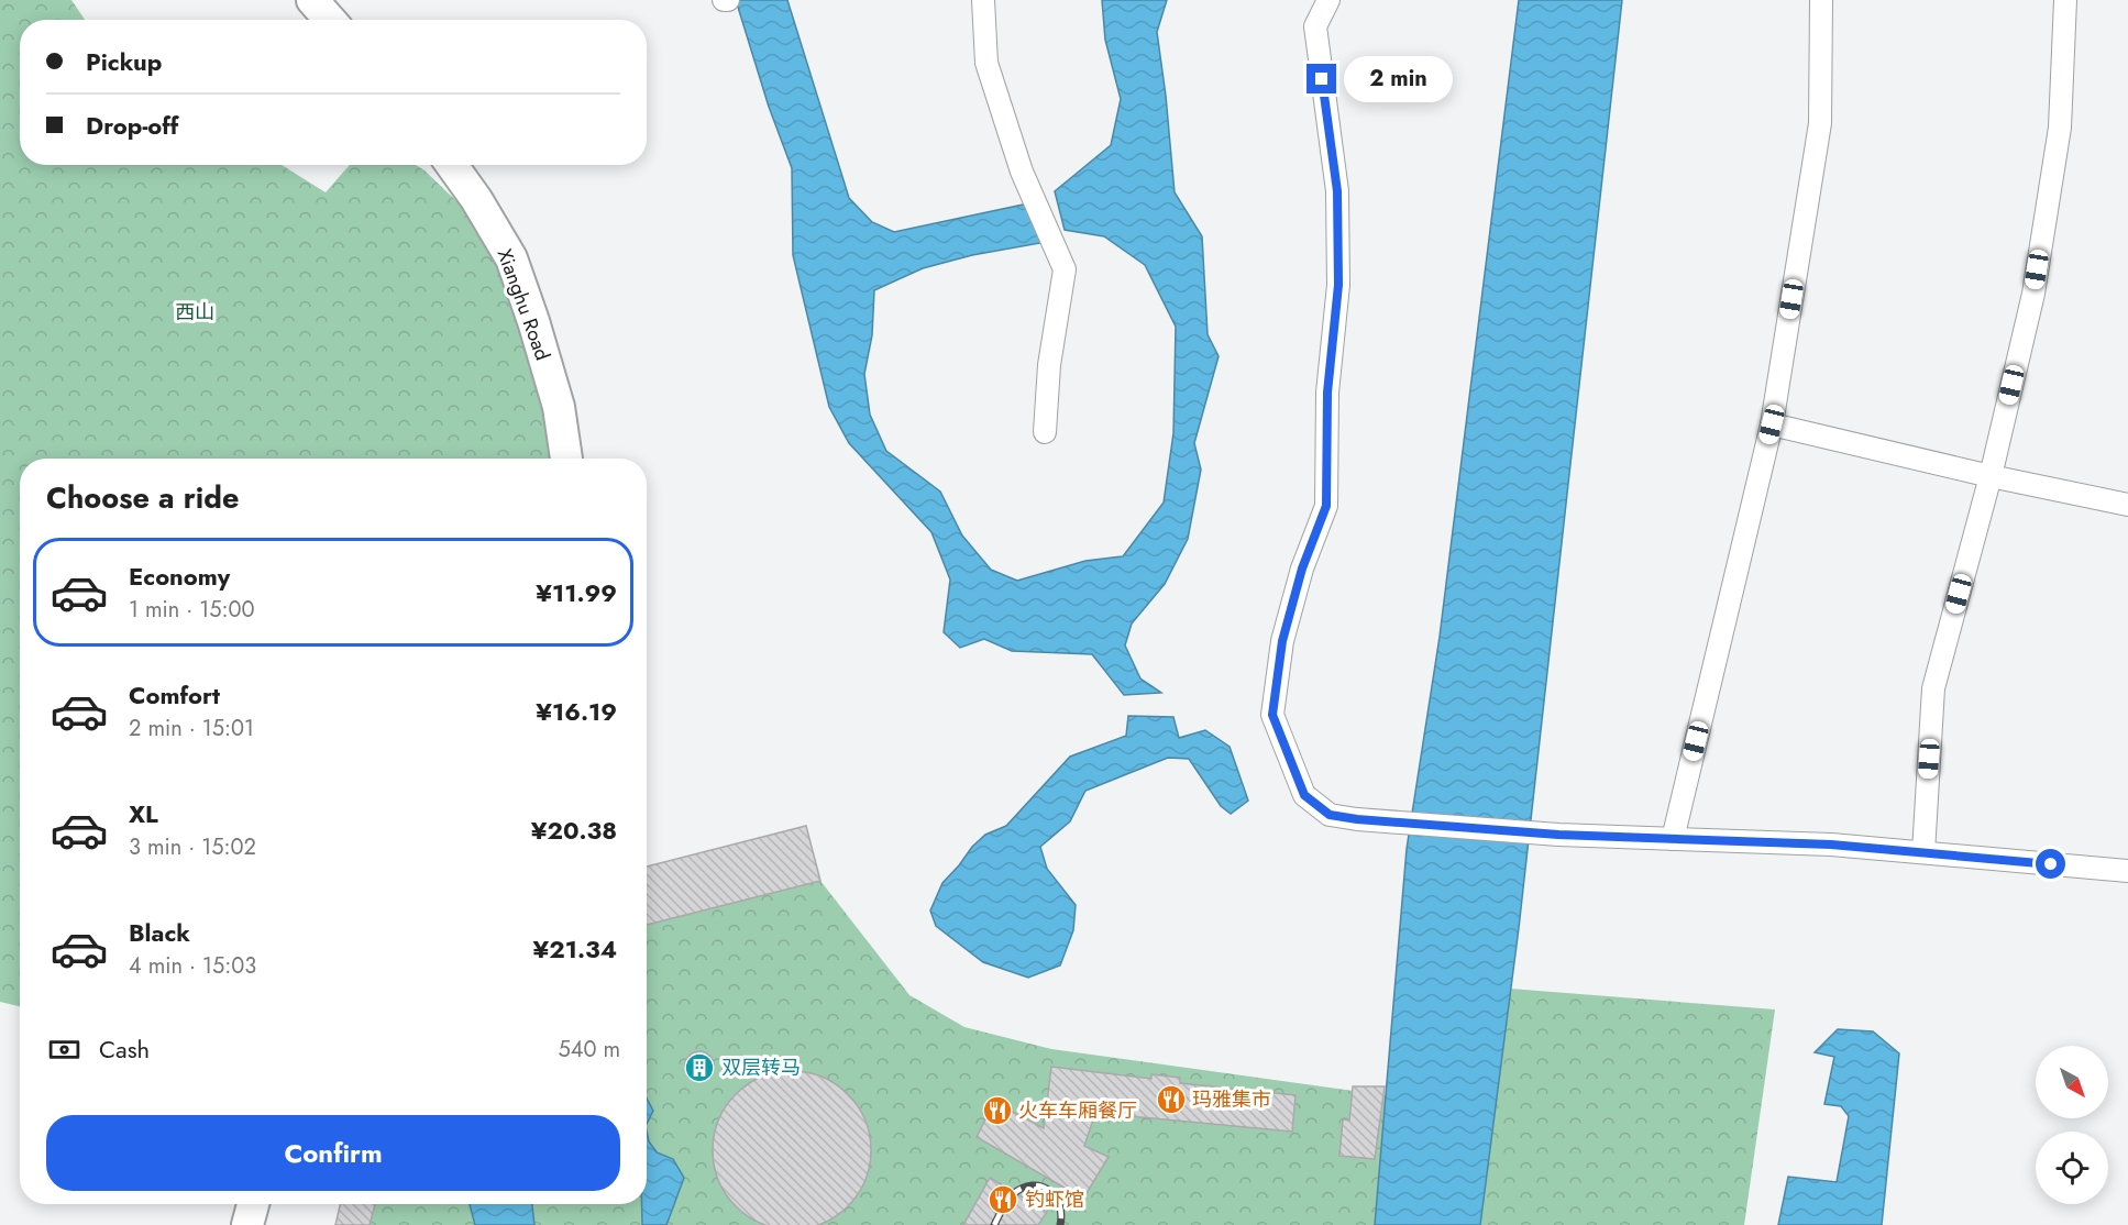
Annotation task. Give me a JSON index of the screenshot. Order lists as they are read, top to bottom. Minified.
{"streets":{"main road":["Xianghu Road"]},"parks":["西山"],"places":{"building":["双层转马"],"restaurant":["玛雅集市","火车车厢餐厅","钓虾馆"]},"north":"bottom right","page":{"banner":["Pickup","Drop-off"],"bubble":"2 min","heading":"Choose a ride","list":[{"name":"Economy","note":"1 min · 15:00","value":"¥11.99"},{"name":"Comfort","note":"2 min · 15:01","value":"¥16.19"},{"name":"XL","note":"3 min · 15:02","value":"¥20.38"},{"name":"Black","note":"4 min · 15:03","value":"¥21.34"}],"pay":["Cash","540 m"],"buttons":"Confirm"}}
